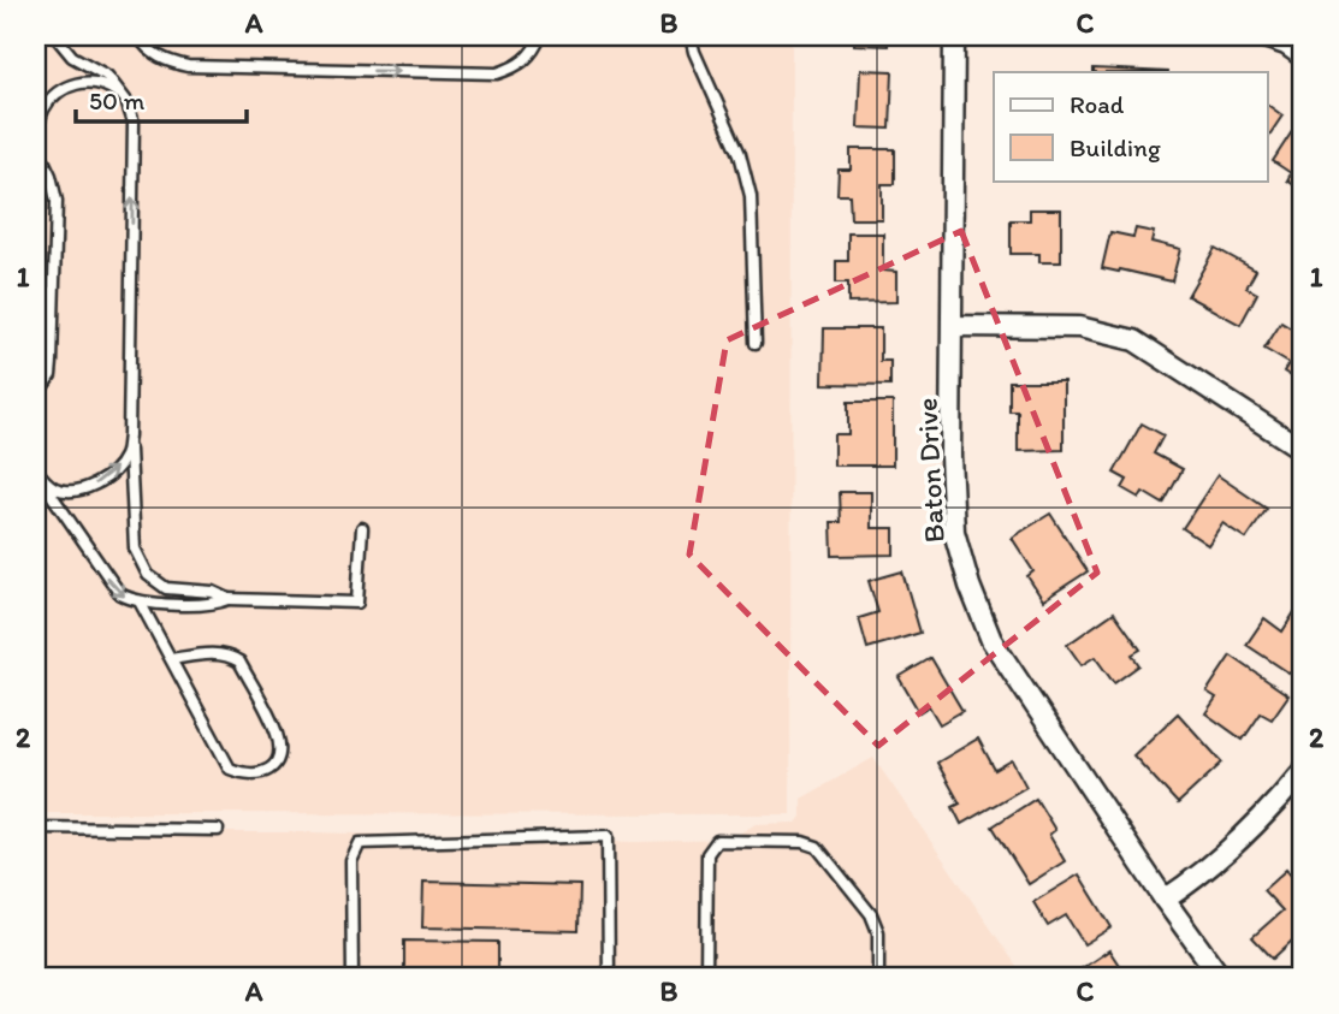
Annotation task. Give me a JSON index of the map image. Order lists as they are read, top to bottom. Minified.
{"streets":{"street":["Baton Drive"]},"legend":["Road","Building"],"scale_bar":"50 m","grid":{"columns":["A","B","C"],"rows":["1","2"]}}
